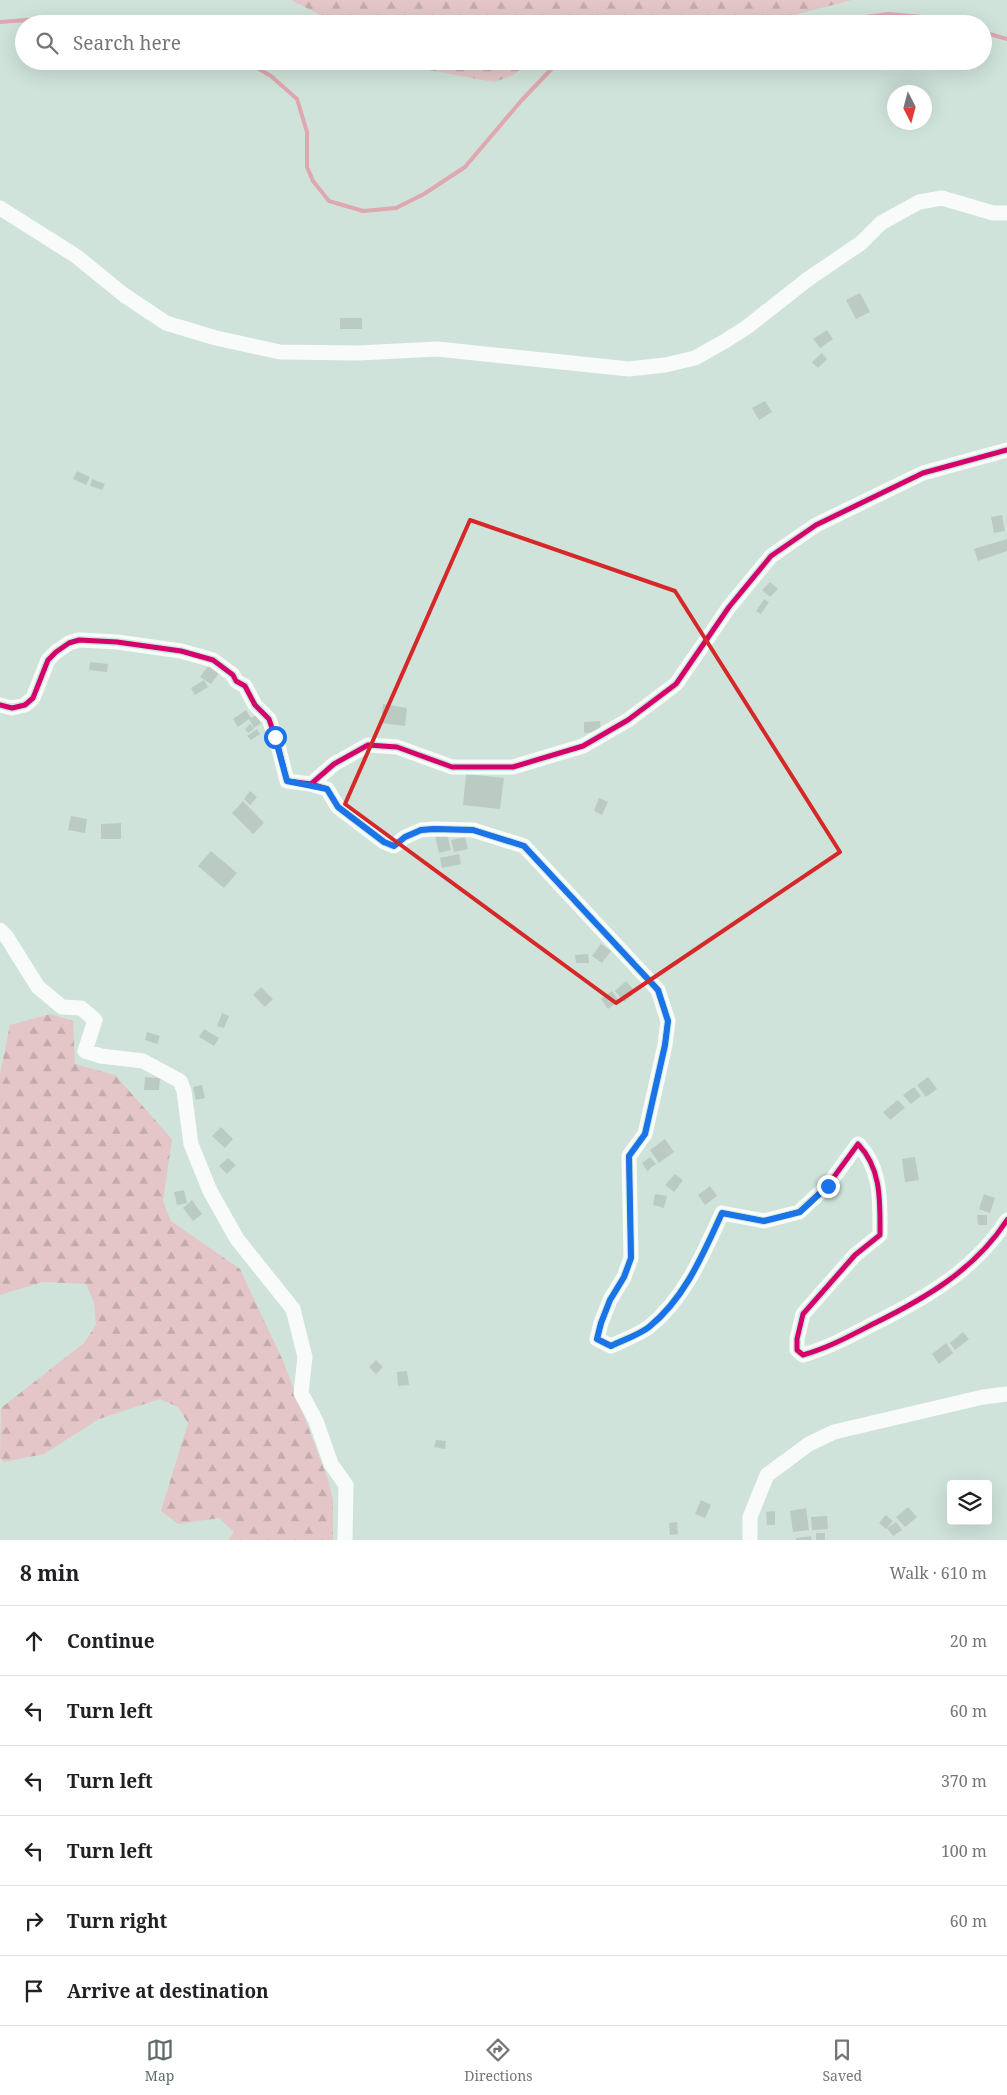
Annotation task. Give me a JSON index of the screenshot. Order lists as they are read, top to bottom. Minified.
{"north":"bottom","page":{"search":"Search here","heading":["8 min","Walk · 610 m"],"list":[["Continue","20 m"],["Turn left","60 m"],["Turn left","370 m"],["Turn left","100 m"],["Turn right","60 m"],"Arrive at destination"],"nav":["Map","Directions","Saved"]}}
